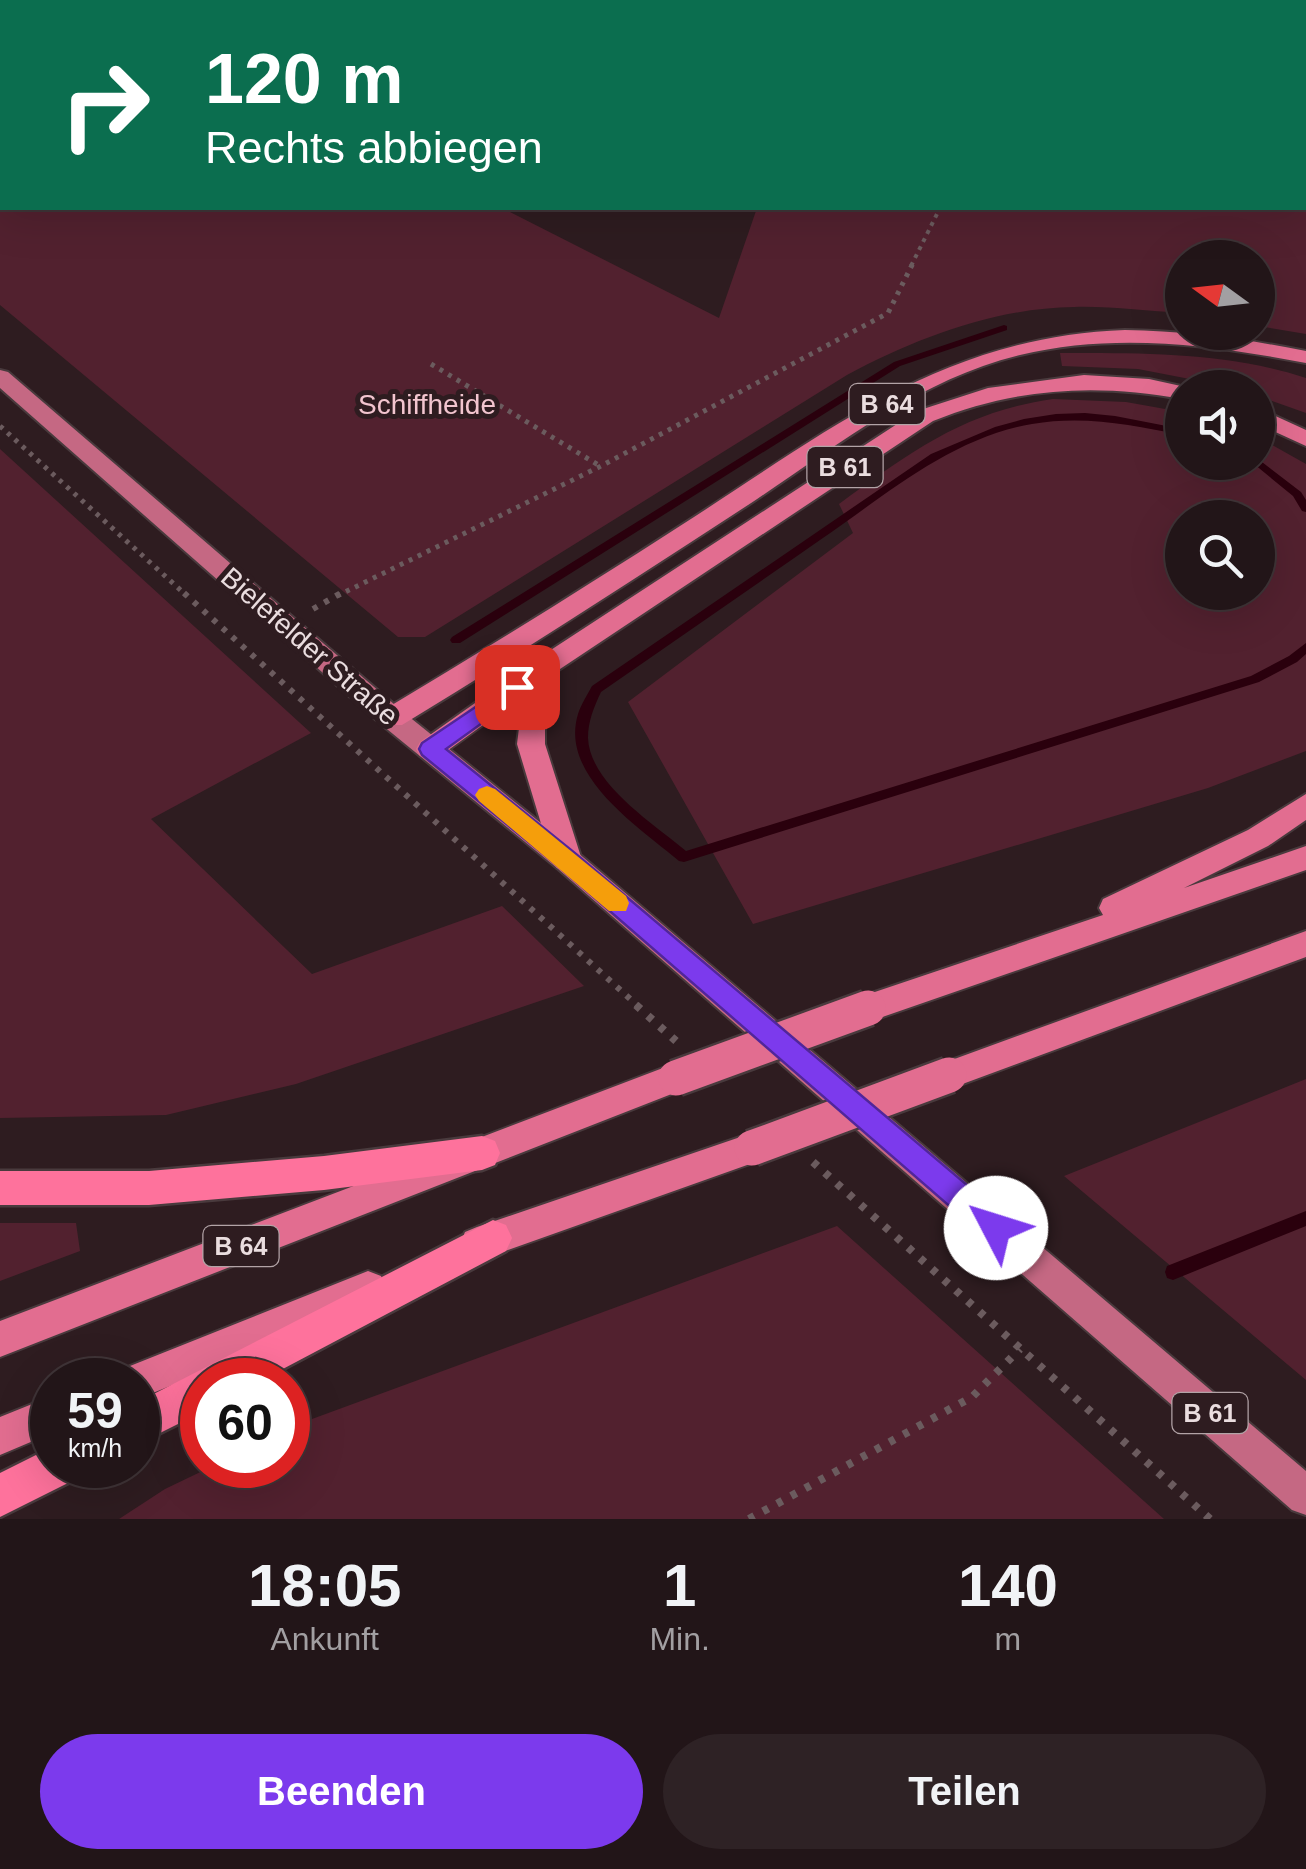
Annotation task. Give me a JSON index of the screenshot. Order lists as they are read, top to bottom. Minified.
{"streets":{"highway":["B 64","B 61"],"main road":["Bielefelder Straße"]},"crossings":[["B 64","Bielefelder Straße"]],"parks":["Schiffheide"],"north":"left","page":{"turn":["120 m","Rechts abbiegen"],"speed":"59 km/h","limit":"60","eta":["18:05","Ankunft","1","Min.","140","m"],"buttons":["Beenden","Teilen"]}}
